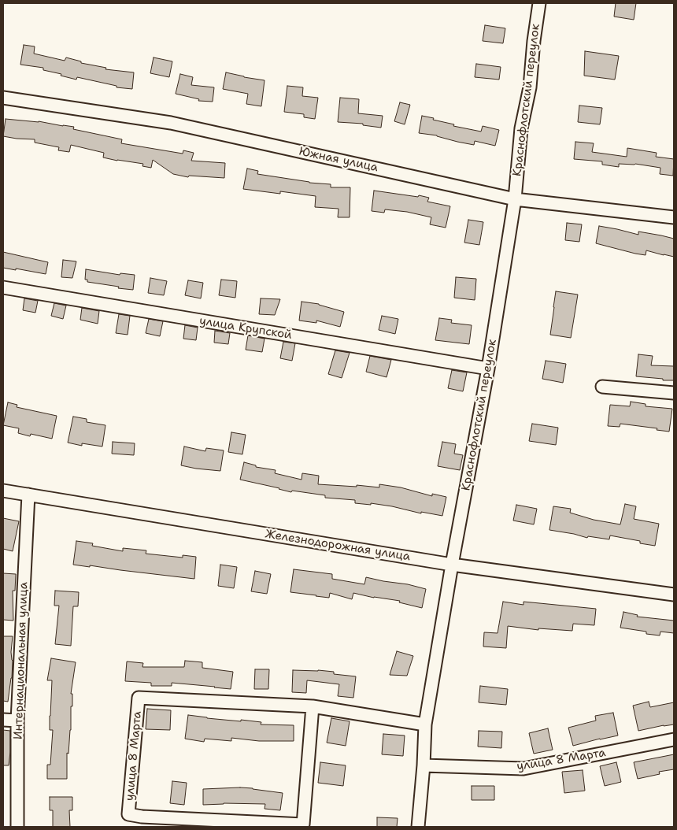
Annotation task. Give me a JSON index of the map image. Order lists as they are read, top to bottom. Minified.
{"streets":{"street":["Краснофлотский переулок","Южная улица","улица Крупской","Железнодорожная улица","Интернациональная улица","улица 8 Марта"]},"crossings":[["Краснофлотский переулок","Южная улица"],["Краснофлотский переулок","улица Крупской"],["Краснофлотский переулок","Железнодорожная улица"],["Краснофлотский переулок","улица 8 Марта"],["Железнодорожная улица","Интернациональная улица"]]}
